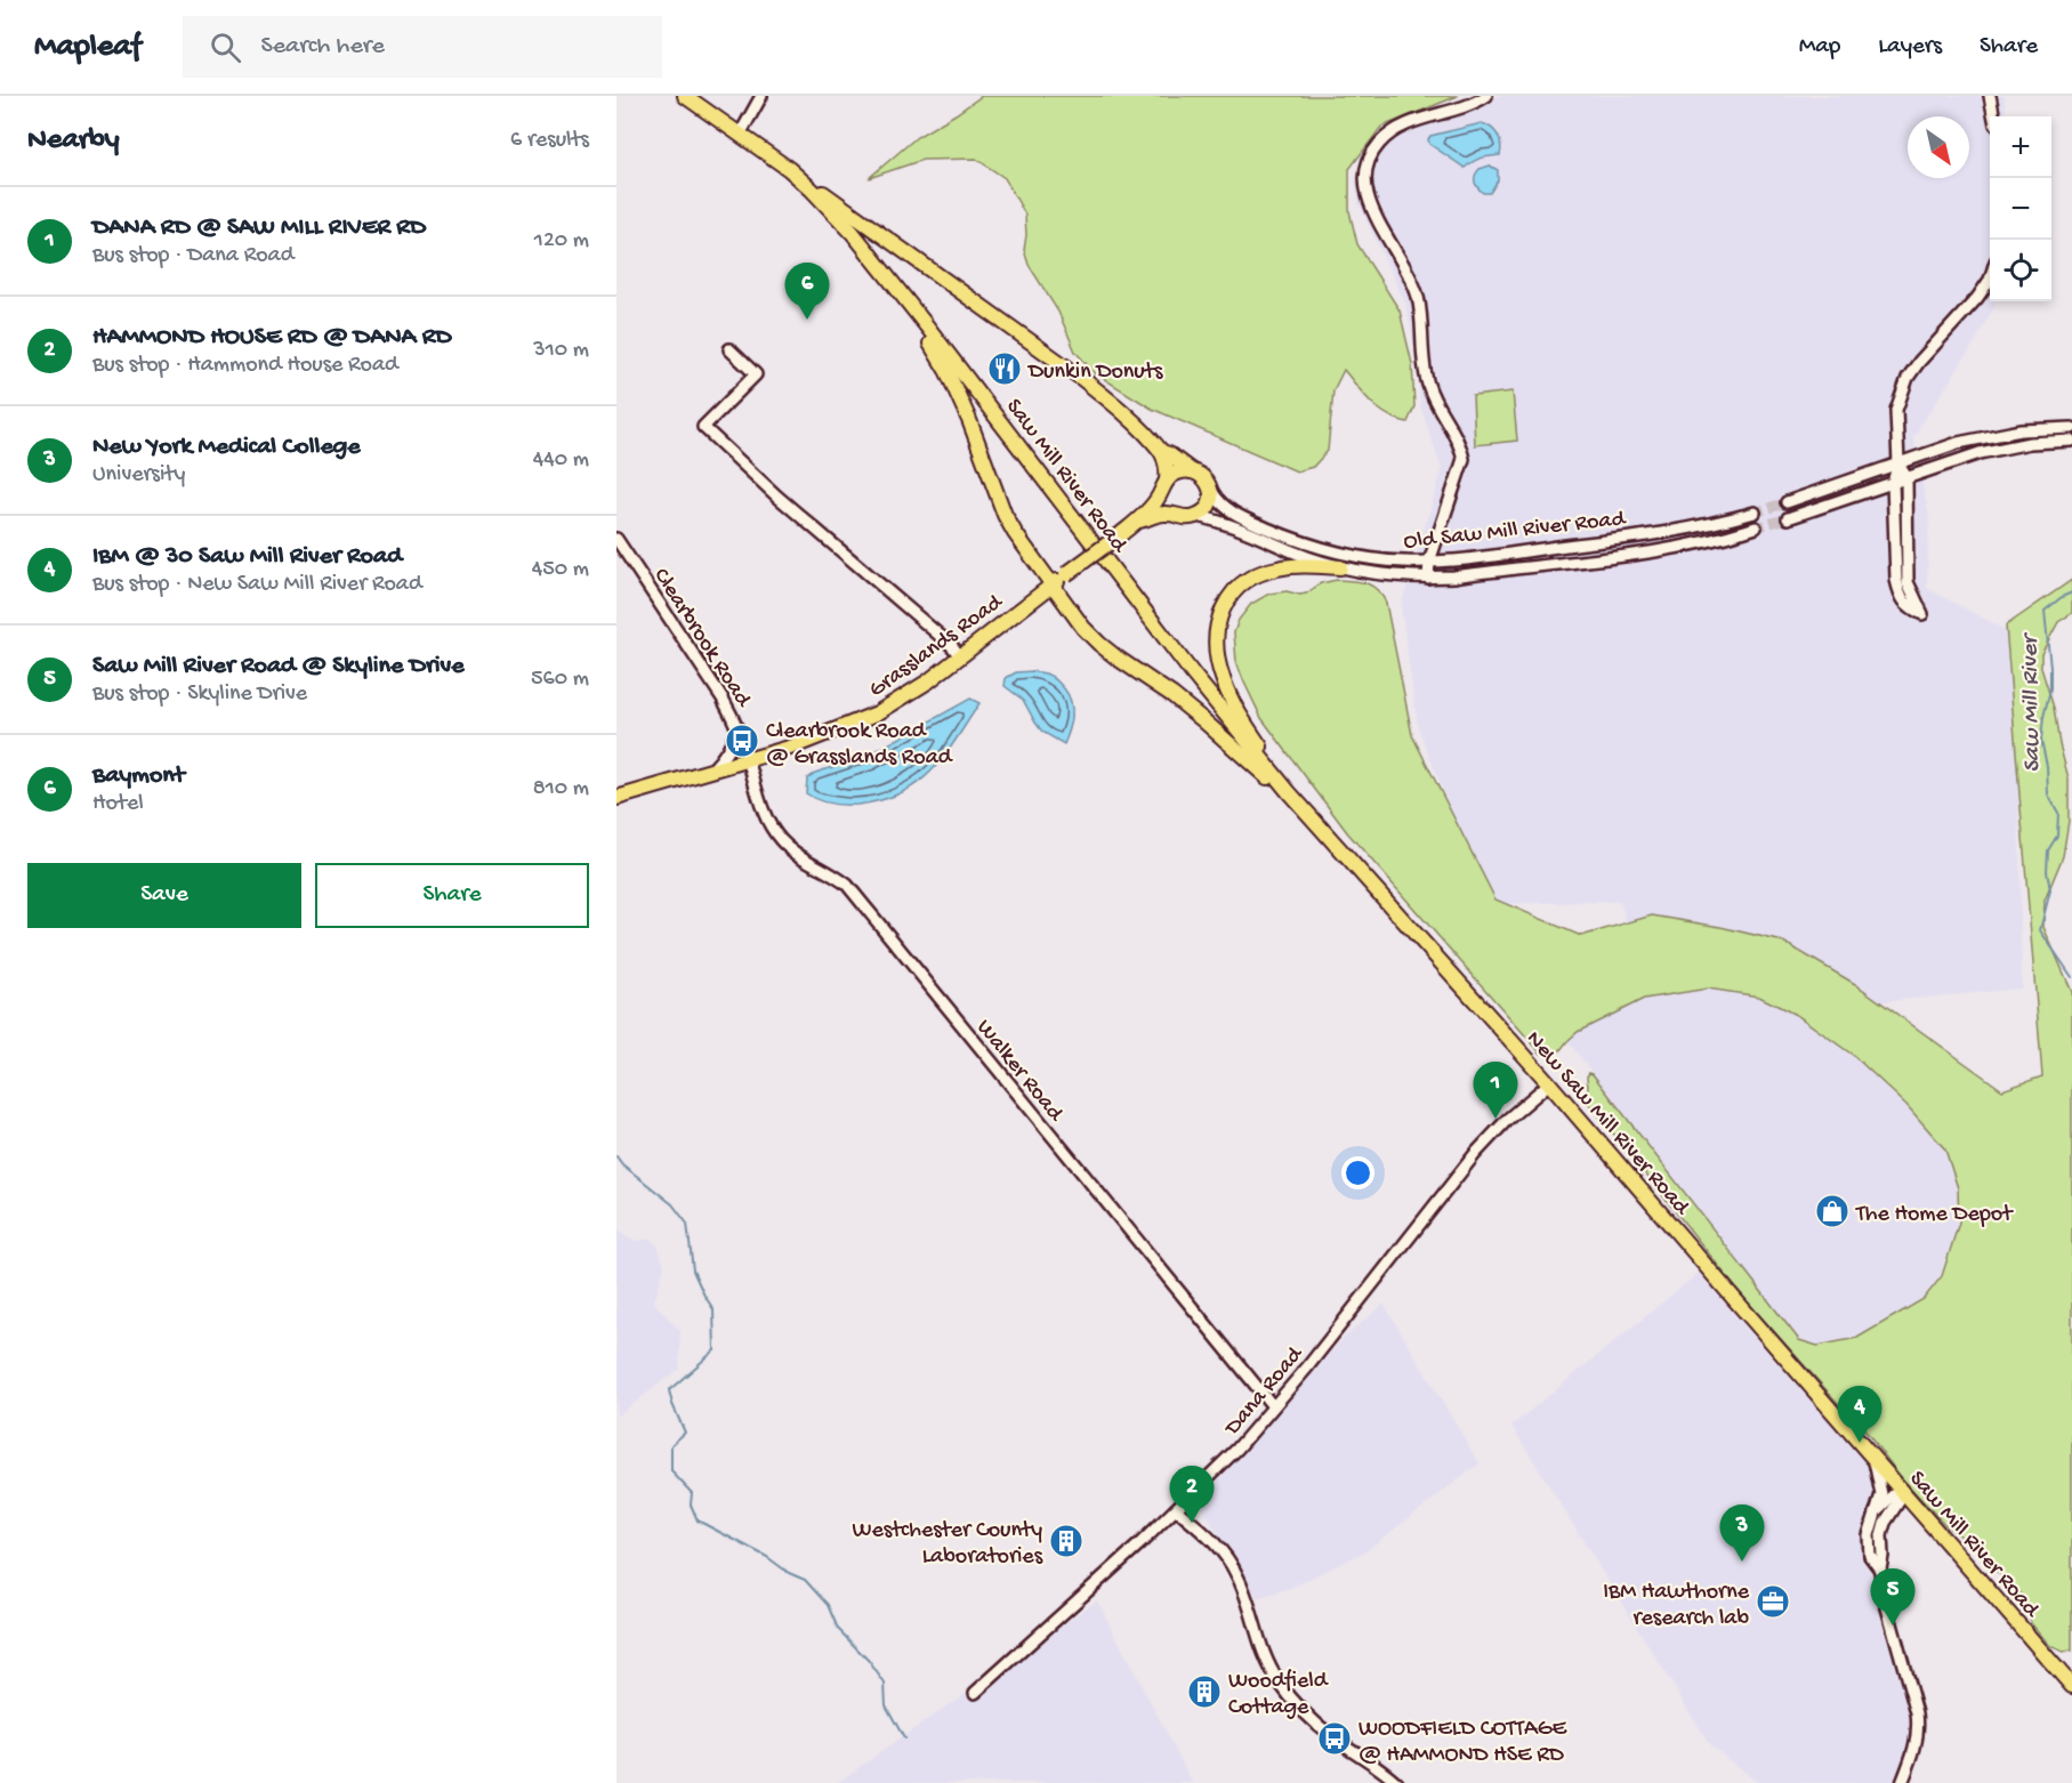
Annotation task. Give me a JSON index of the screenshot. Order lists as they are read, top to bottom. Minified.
{"streets":{"main road":["Saw Mill River Road","Old Saw Mill River Road","Grasslands Road","New Saw Mill River Road"],"street":["Clearbrook Road","Walker Road","Dana Road"]},"crossings":[["Saw Mill River Road","Old Saw Mill River Road"],["Saw Mill River Road","New Saw Mill River Road"],["Old Saw Mill River Road","Grasslands Road"],["Clearbrook Road","Grasslands Road"],["Clearbrook Road","Walker Road"],["Grasslands Road","Walker Road"],["Walker Road","Dana Road"],["New Saw Mill River Road","Dana Road"]],"water":["Saw Mill River"],"places":{"restaurant":["Dunkin Donuts"],"bus stop":["Clearbrook Road @ Grasslands Road","WOODFIELD COTTAGE @ HAMMOND HSE RD"],"shop":["The Home Depot"],"building":["Westchester County Laboratories","Woodfield Cottage"],"office":["IBM Hawthorne research lab"]},"north":"bottom right","page":{"header":"Mapleaf","search":"Search here","nav":["Map","Layers","Share"],"heading":["Nearby","6 results"],"map_buttons":["+","−"],"list":[{"mark":"1","name":"DANA RD @ SAW MILL RIVER RD","note":"Bus stop · Dana Road","value":"120 m"},{"mark":"2","name":"HAMMOND HOUSE RD @ DANA RD","note":"Bus stop · Hammond House Road","value":"310 m"},{"mark":"3","name":"New York Medical College","note":"University","value":"440 m"},{"mark":"4","name":"IBM @ 30 Saw Mill River Road","note":"Bus stop · New Saw Mill River Road","value":"450 m"},{"mark":"5","name":"Saw Mill River Road @ Skyline Drive","note":"Bus stop · Skyline Drive","value":"560 m"},{"mark":"6","name":"Baymont","note":"Hotel","value":"810 m"}],"pins":["6","1","4","2","3","5"],"buttons":["Save","Share"]}}
